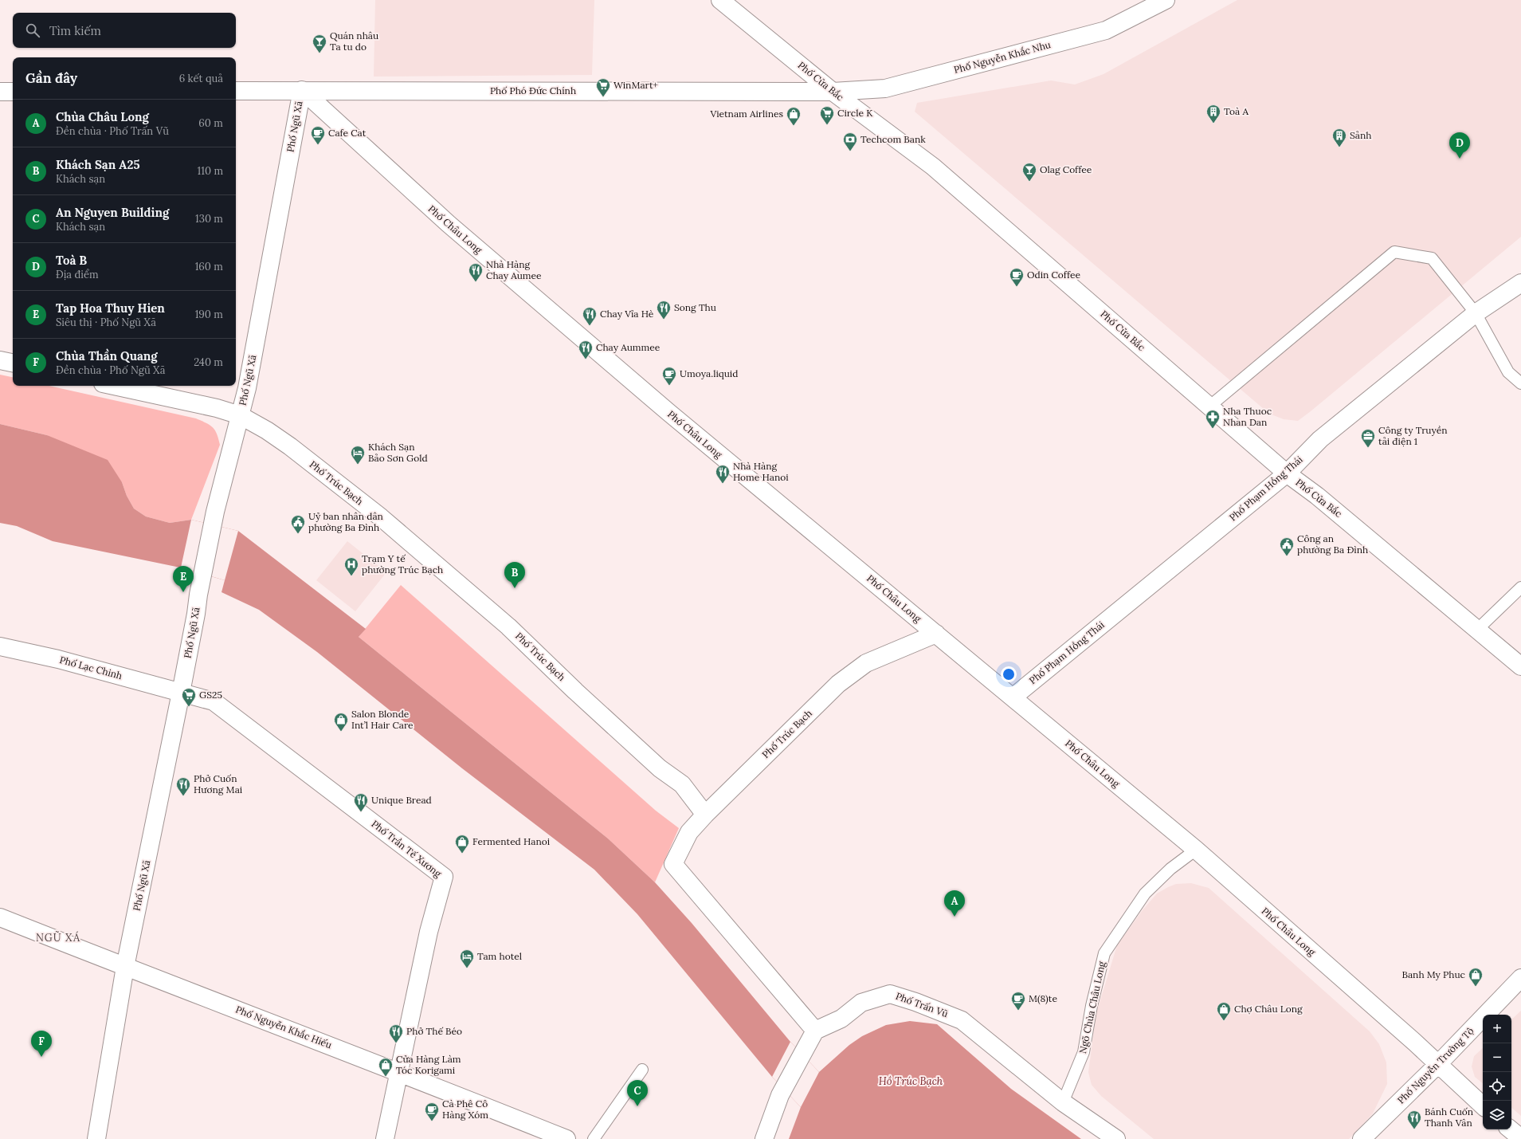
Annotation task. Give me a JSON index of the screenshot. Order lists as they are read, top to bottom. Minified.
{"streets":{"street":["Phố Nguyễn Khắc Nhu","Phố Cửa Bắc","Phố Phó Đức Chính","Phố Ngũ Xã","Phố Châu Long","Phố Trúc Bạch","Phố Phạm Hồng Thái","Phố Lạc Chinh","Phố Trần Tế Xương","Phố Trấn Vũ","Phố Nguyễn Khắc Hiếu","Phố Nguyễn Trường Tộ"],"lane":["Ngõ Chùa Châu Long"]},"crossings":[["Phố Nguyễn Khắc Nhu","Phố Cửa Bắc"],["Phố Nguyễn Khắc Nhu","Phố Phó Đức Chính"],["Phố Cửa Bắc","Phố Phó Đức Chính"],["Phố Cửa Bắc","Phố Phạm Hồng Thái"],["Phố Phó Đức Chính","Phố Ngũ Xã"],["Phố Phó Đức Chính","Phố Châu Long"],["Phố Ngũ Xã","Phố Châu Long"],["Phố Ngũ Xã","Phố Trúc Bạch"],["Phố Ngũ Xã","Phố Lạc Chinh"],["Phố Ngũ Xã","Phố Trần Tế Xương"],["Phố Ngũ Xã","Phố Nguyễn Khắc Hiếu"],["Phố Châu Long","Phố Trúc Bạch"],["Phố Châu Long","Phố Phạm Hồng Thái"],["Phố Châu Long","Ngõ Chùa Châu Long"],["Phố Châu Long","Phố Nguyễn Trường Tộ"],["Phố Lạc Chinh","Phố Trần Tế Xương"],["Phố Trần Tế Xương","Phố Nguyễn Khắc Hiếu"],["Phố Trấn Vũ","Ngõ Chùa Châu Long"]],"districts":["NGŨ XÁ"],"water":["Hồ Trúc Bạch"],"places":{"bar":["Quán nhâu Ta tu do","Olag Coffee"],"supermarket":["WinMart+","Circle K","GS25"],"building":["Toà A","Sảnh"],"shop":["Vietnam Airlines","Salon Blonde Int’l Hair Care","Fermented Hanoi","Banh My Phuc","Chợ Châu Long","Cửa Hàng Làm Tóc Korigami"],"cafe":["Cafe Cat","Odin Coffee","Umoya.liquid","M(8)te","Cà Phê Cô Hàng Xóm"],"bank":["Techcom Bank"],"restaurant":["Nhà Hàng Chay Aumee","Song Thu","Chay Vỉa Hè","Chay Aummee","Nhà Hàng Home Hanoi","Phở Cuốn Hương Mai","Unique Bread","Phở Thế Béo","Bánh Cuốn Thanh Vân"],"pharmacy":["Nha Thuoc Nhan Dan"],"office":["Công ty Truyền tải điện 1"],"hotel":["Khách Sạn Bảo Sơn Gold","Tam hotel"],"public building":["Uỷ ban nhân dân phường Ba Đình","Công an phường Ba Đình"],"hospital":["Trạm Y tế phường Trúc Bạch"]},"page":{"search":"Tìm kiếm","heading":["Gần đây","6 kết quả"],"list":[{"mark":"A","name":"Chùa Châu Long","note":"Đền chùa · Phố Trấn Vũ","value":"60 m"},{"mark":"B","name":"Khách Sạn A25","note":"Khách sạn","value":"110 m"},{"mark":"C","name":"An Nguyen Building","note":"Khách sạn","value":"130 m"},{"mark":"D","name":"Toà B","note":"Địa điểm","value":"160 m"},{"mark":"E","name":"Tap Hoa Thuy Hien","note":"Siêu thị · Phố Ngũ Xã","value":"190 m"},{"mark":"F","name":"Chùa Thần Quang","note":"Đền chùa · Phố Ngũ Xã","value":"240 m"}],"pins":["D","B","E","A","F","C"],"map_buttons":["+","−"]}}
